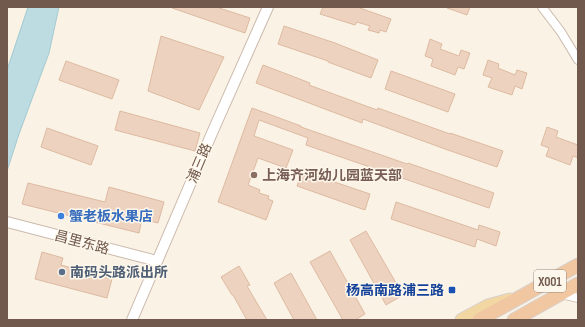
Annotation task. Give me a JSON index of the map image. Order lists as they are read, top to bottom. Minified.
{"streets":{"highway":["X001"],"street":["浦三路","昌里东路"]},"crossings":[["浦三路","昌里东路"]],"places":{"other":["上海齐河幼儿园蓝天部","蟹老板水果店","南码头路派出所"],"transit":["杨高南路浦三路"]}}
